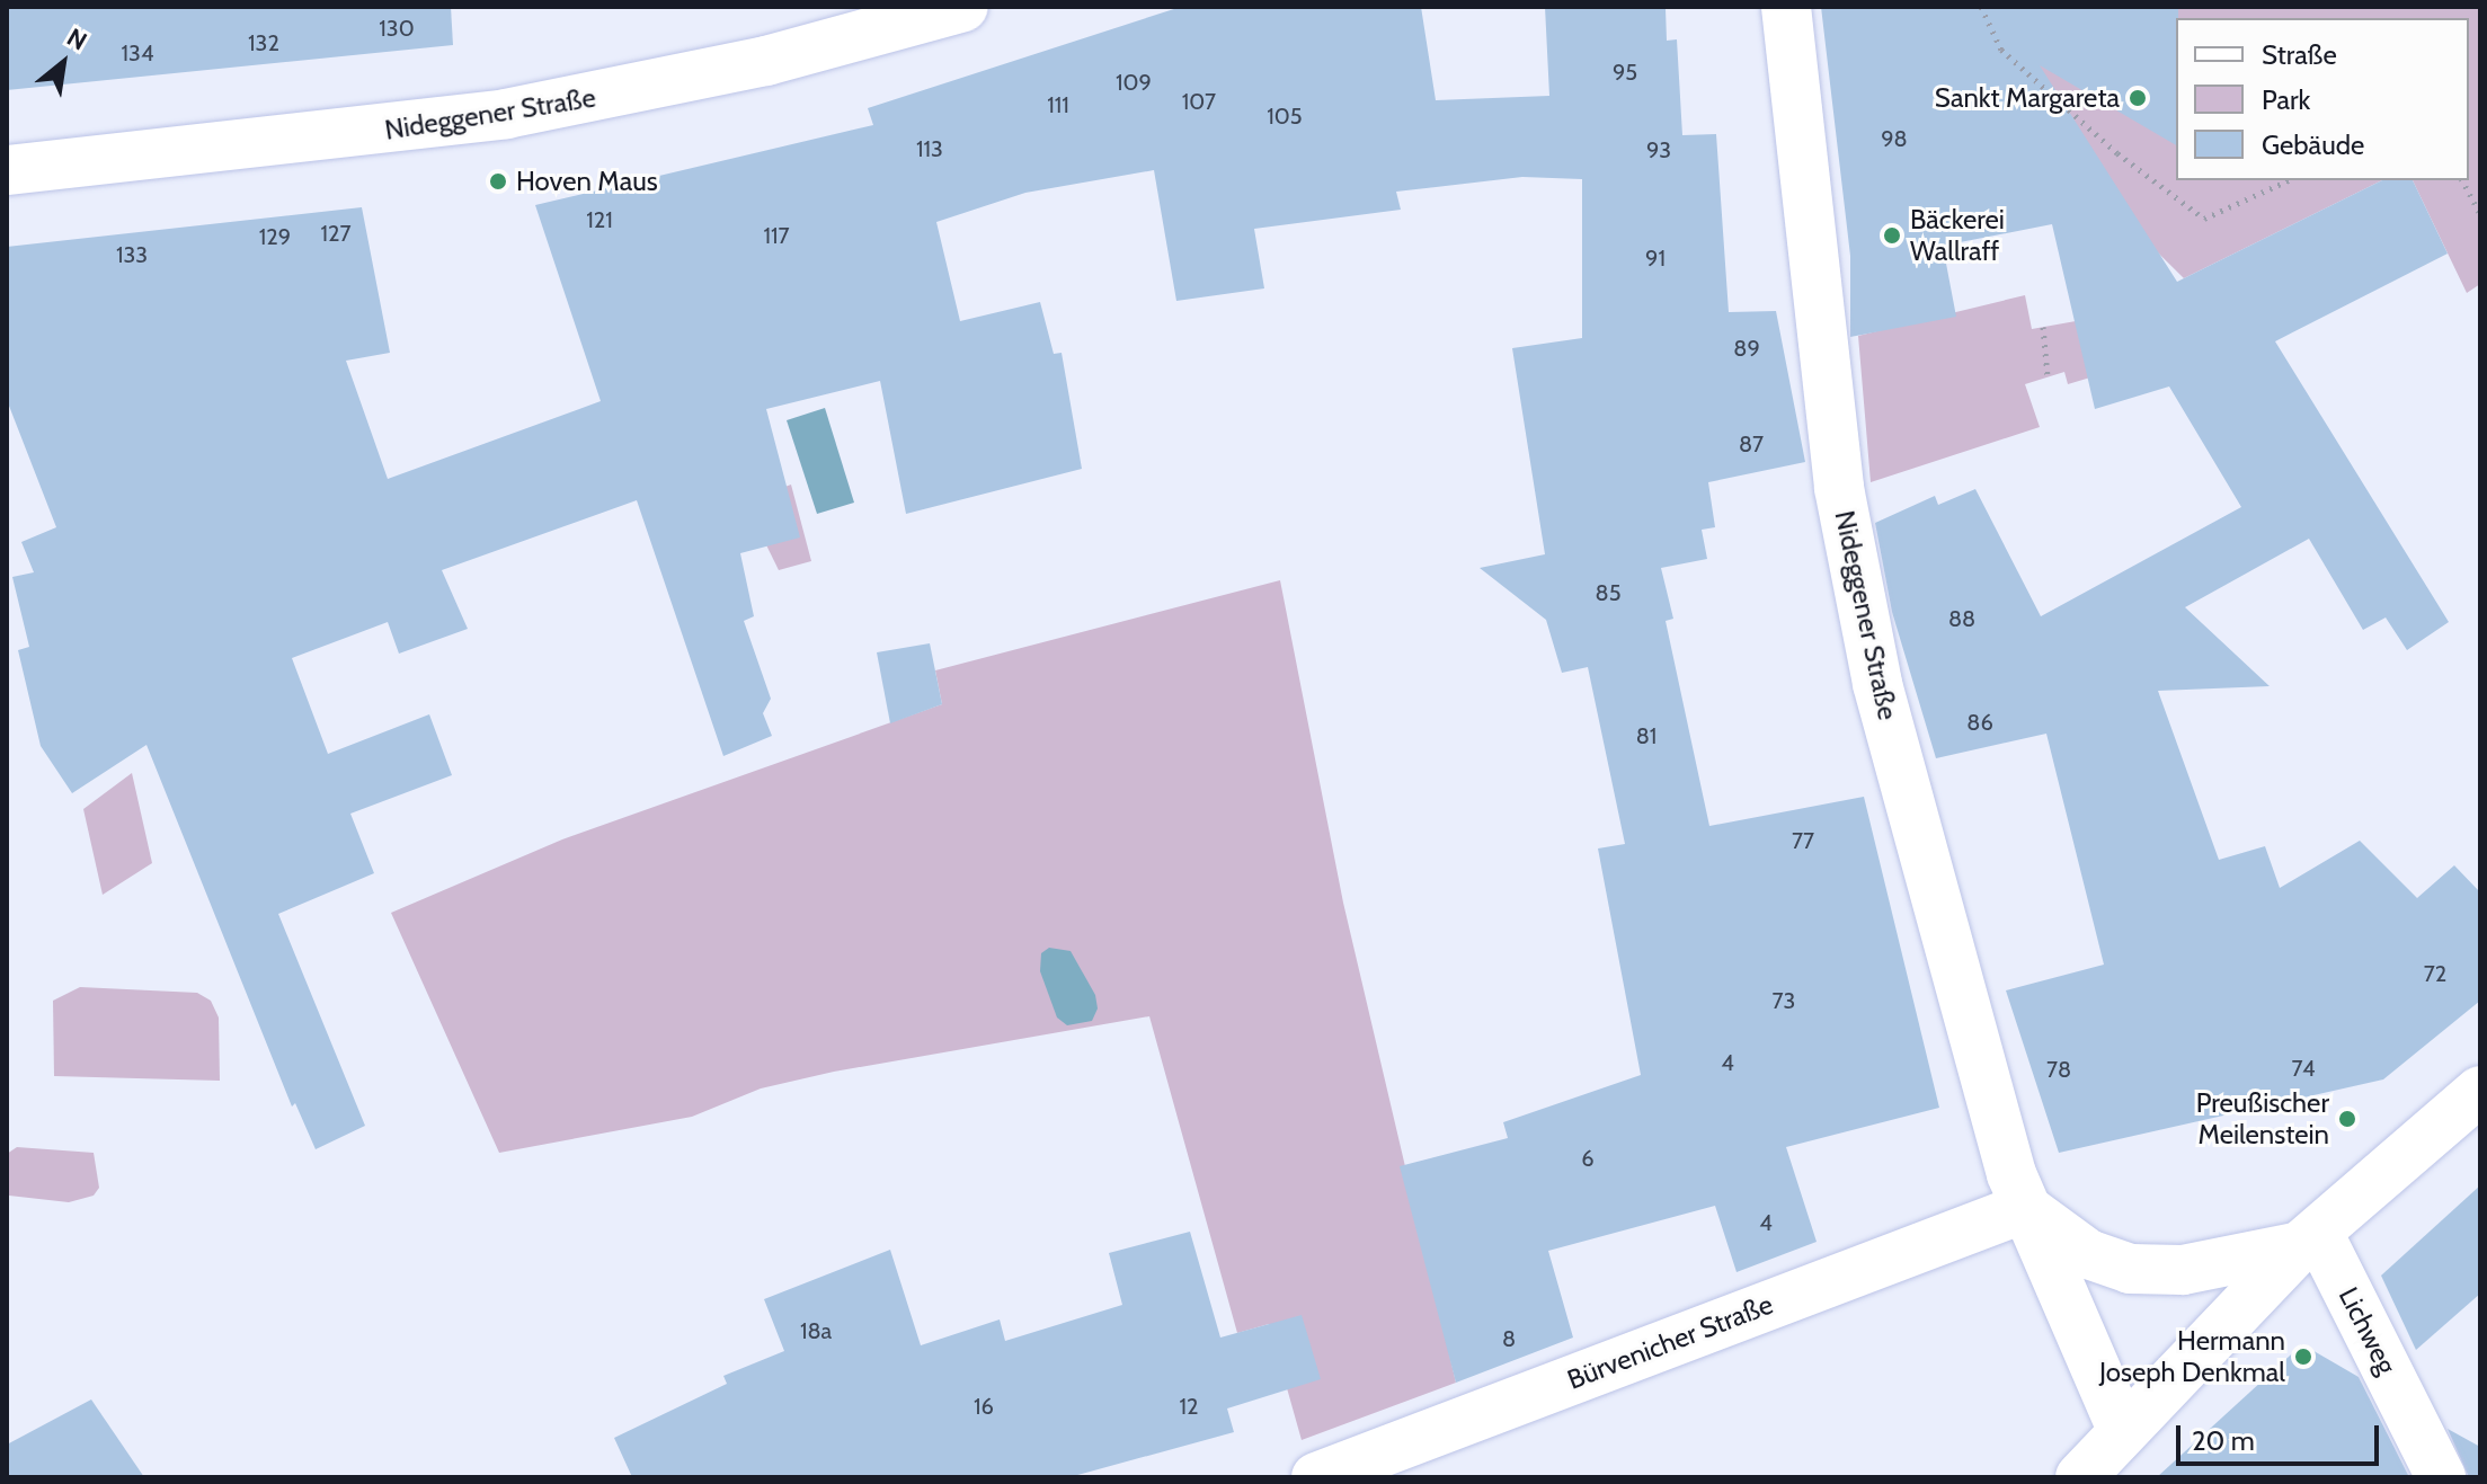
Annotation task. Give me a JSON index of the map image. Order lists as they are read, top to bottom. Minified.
{"streets":{"street":["Nideggener Straße","Lichweg","Bürvenicher Straße"]},"crossings":[["Nideggener Straße","Bürvenicher Straße"]],"places":["Sankt Margareta","Hoven Maus","Bäckerei Wallraff","Preußischer Meilenstein","Hermann Joseph Denkmal"],"house_numbers":["130","132","134","95","109","107","111","105","98","113","93","121","127","117","129","133","91","89","87","85","88","86","81","77","72","73","4","74","78","6","4","18a","8","16","12"],"legend":["Straße","Park","Gebäude"],"scale_bar":"20 m","north":"top right"}
